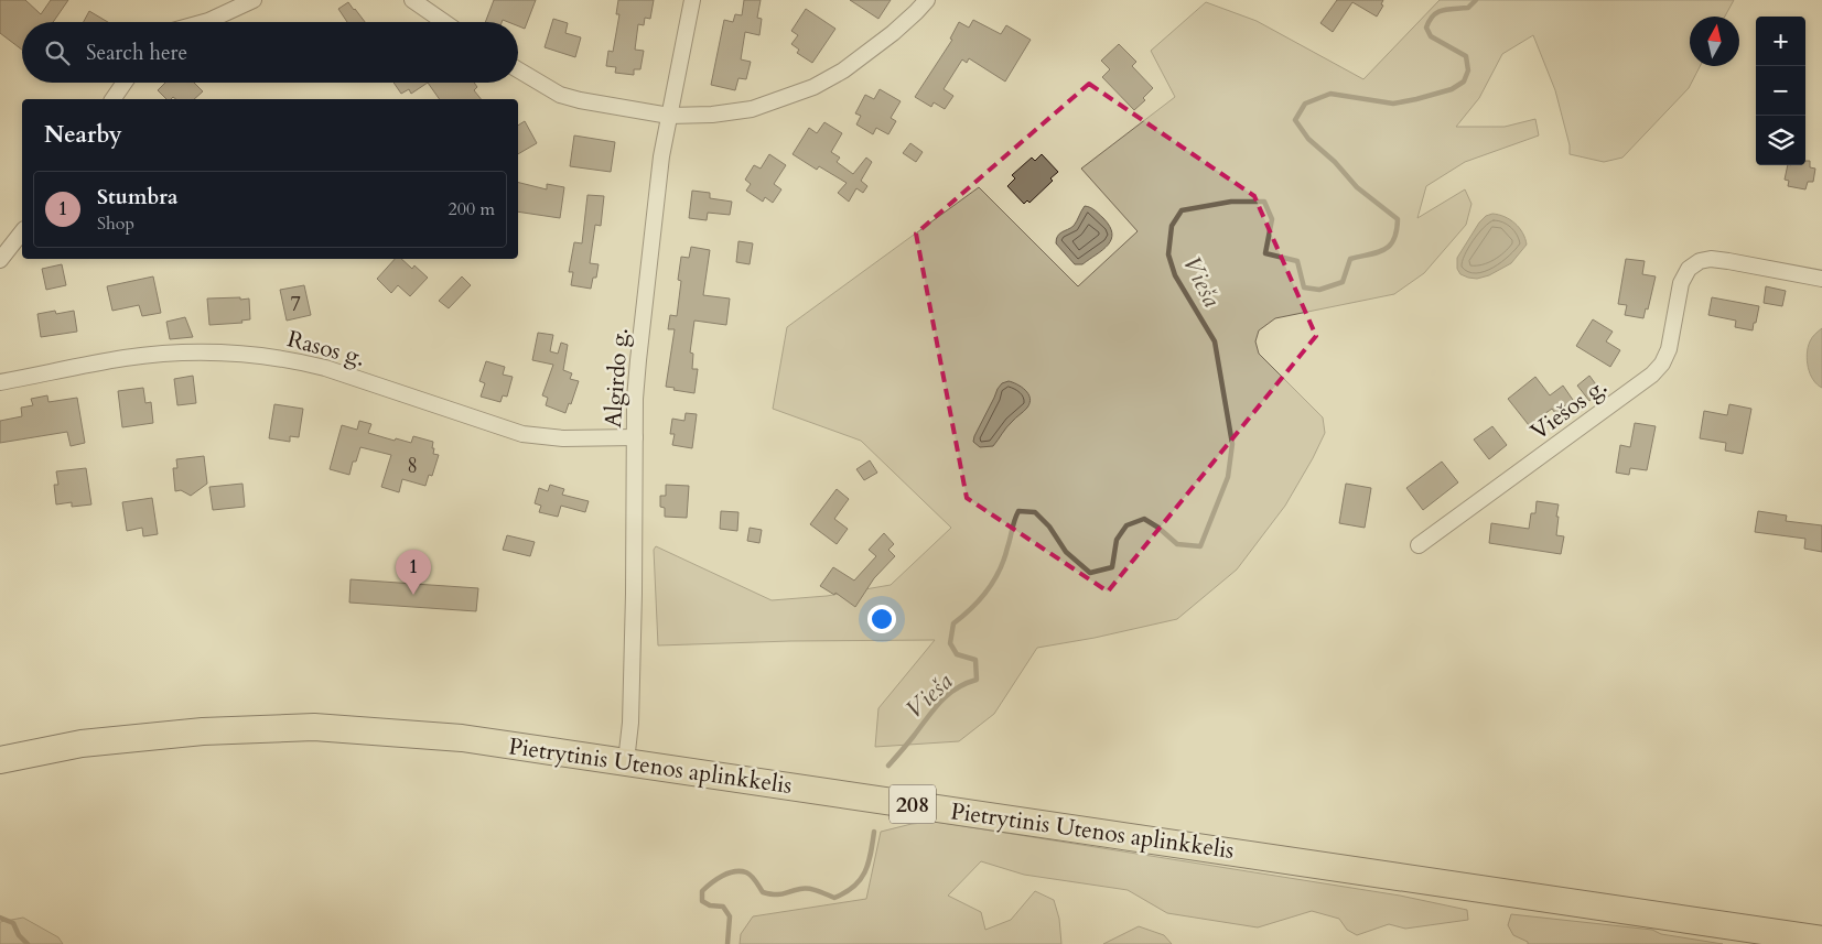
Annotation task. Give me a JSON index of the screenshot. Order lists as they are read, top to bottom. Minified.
{"streets":{"highway":["Pietrytinis Utenos aplinkkelis","208"],"street":["Rasos g.","Algirdo g.","Viešos g."]},"crossings":[["Rasos g.","Algirdo g."],["Algirdo g.","Pietrytinis Utenos aplinkkelis"]],"water":["Vieša"],"house_numbers":["7","8"],"north":"top","page":{"map_buttons":["+","−"],"search":"Search here","heading":"Nearby","list":[{"mark":"1","name":"Stumbra","note":"Shop","value":"200 m"}],"pins":"1"}}
